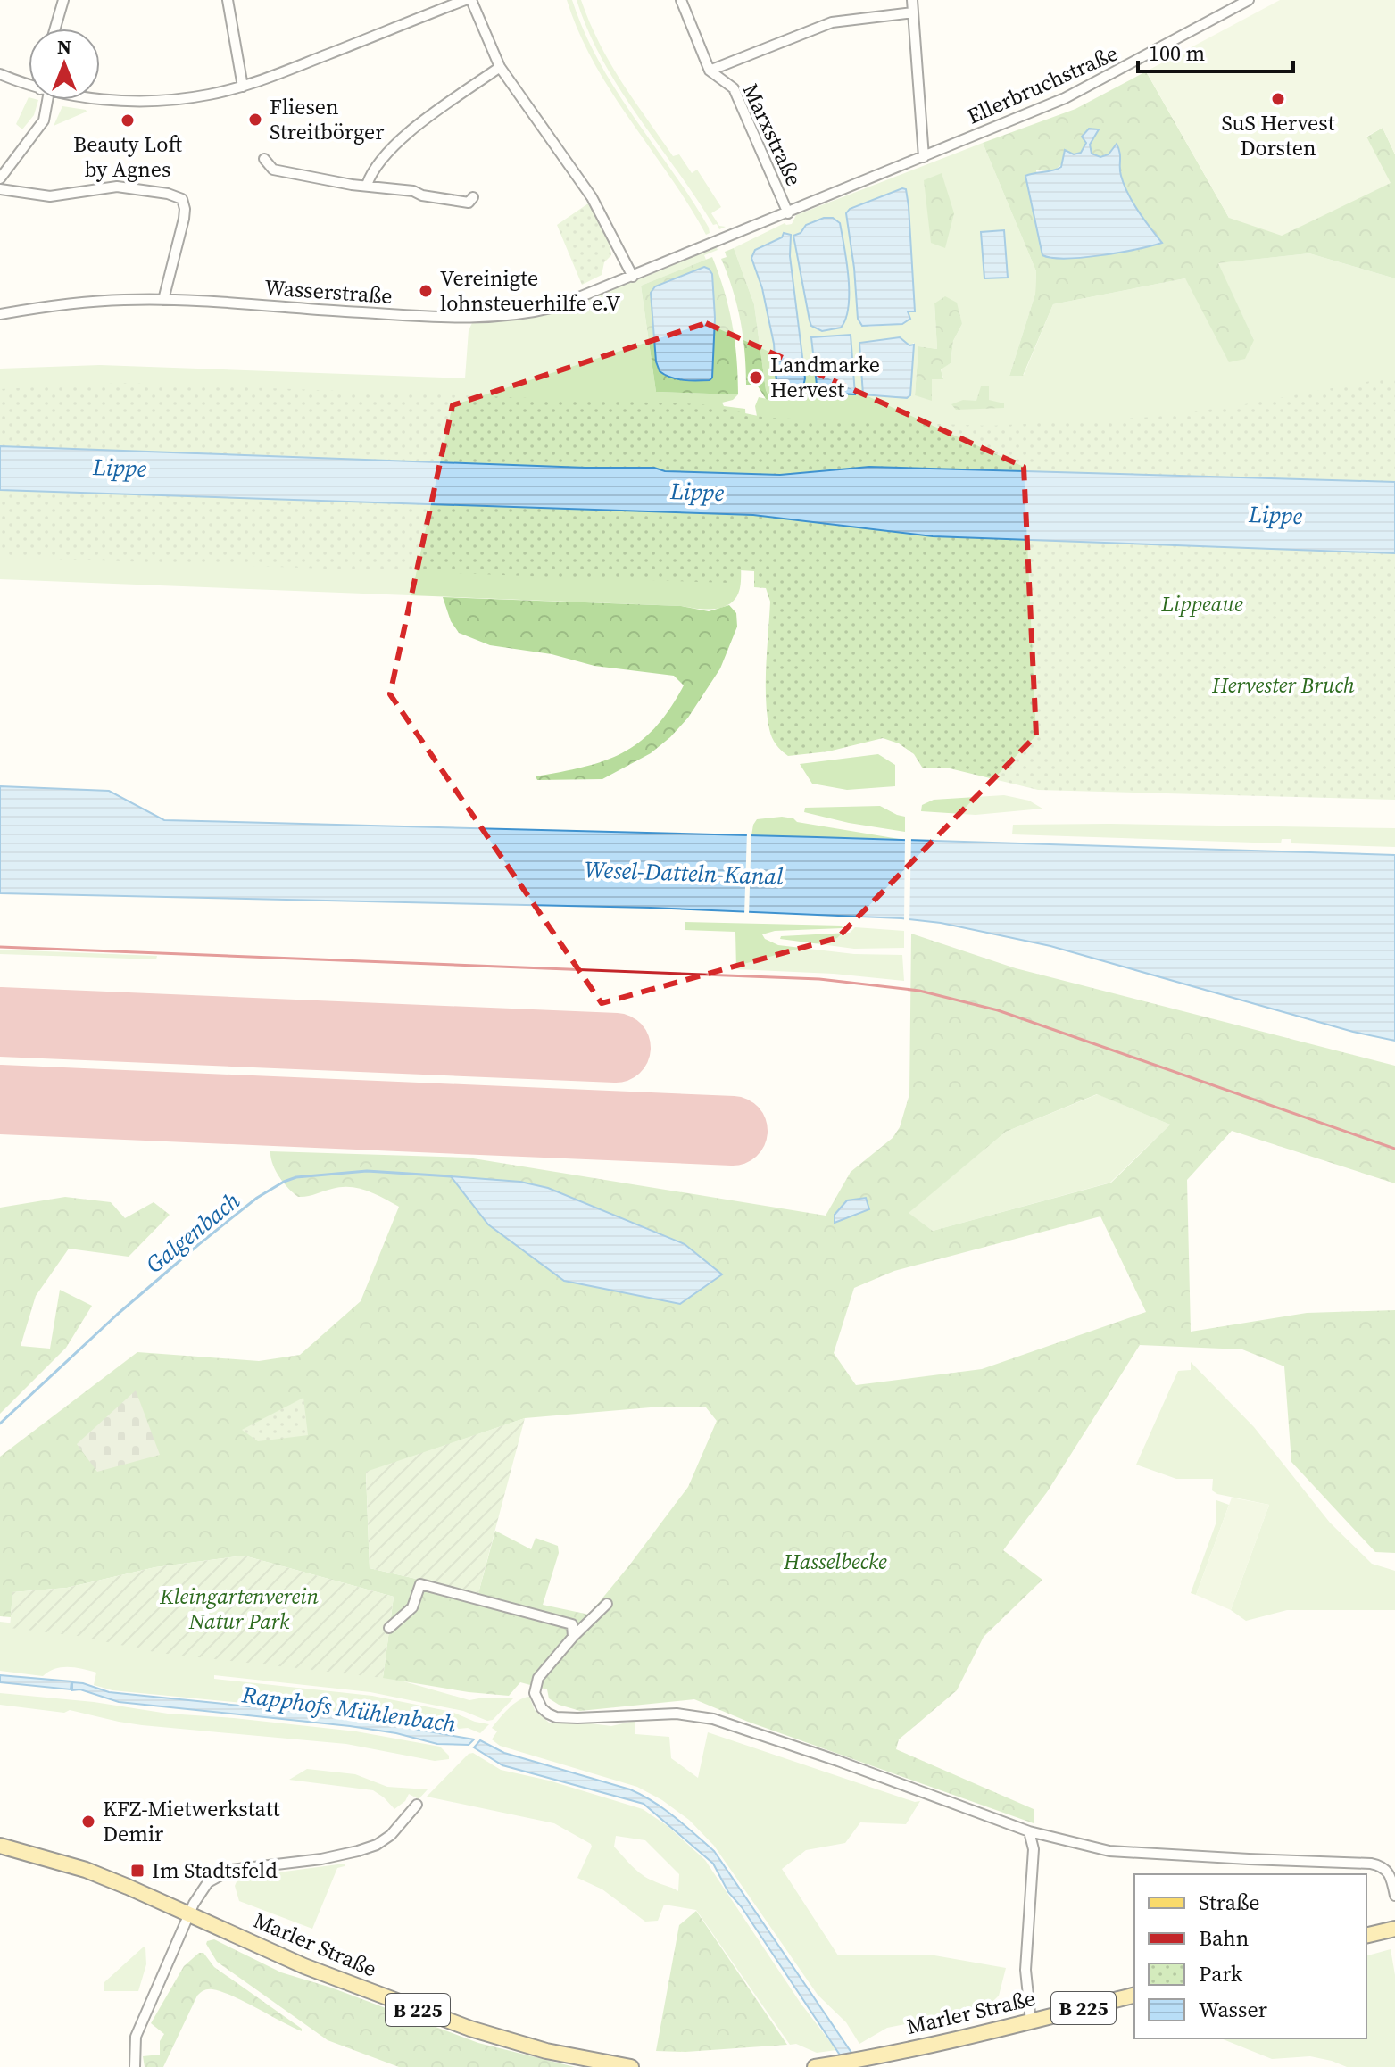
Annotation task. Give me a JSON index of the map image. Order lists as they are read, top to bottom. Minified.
{"streets":{"main road":["Marler Straße","B 225"],"street":["Ellerbruchstraße","Marxstraße","Wasserstraße"]},"crossings":[["Ellerbruchstraße","Wasserstraße"],["Marxstraße","Wasserstraße"]],"water":["Lippe","Wesel-Datteln-Kanal","Galgenbach","Rapphofs Mühlenbach"],"parks":["Lippeaue","Hervester Bruch","Hasselbecke","Kleingartenverein Natur Park"],"places":{"other":["SuS Hervest Dorsten","Fliesen Streitbörger","Beauty Loft by Agnes","Vereinigte lohnsteuerhilfe e.V","Landmarke Hervest","KFZ-Mietwerkstatt Demir"],"transit":["Im Stadtsfeld"]},"legend":["Straße","Bahn","Park","Wasser"],"scale_bar":"100 m","north":"top"}
